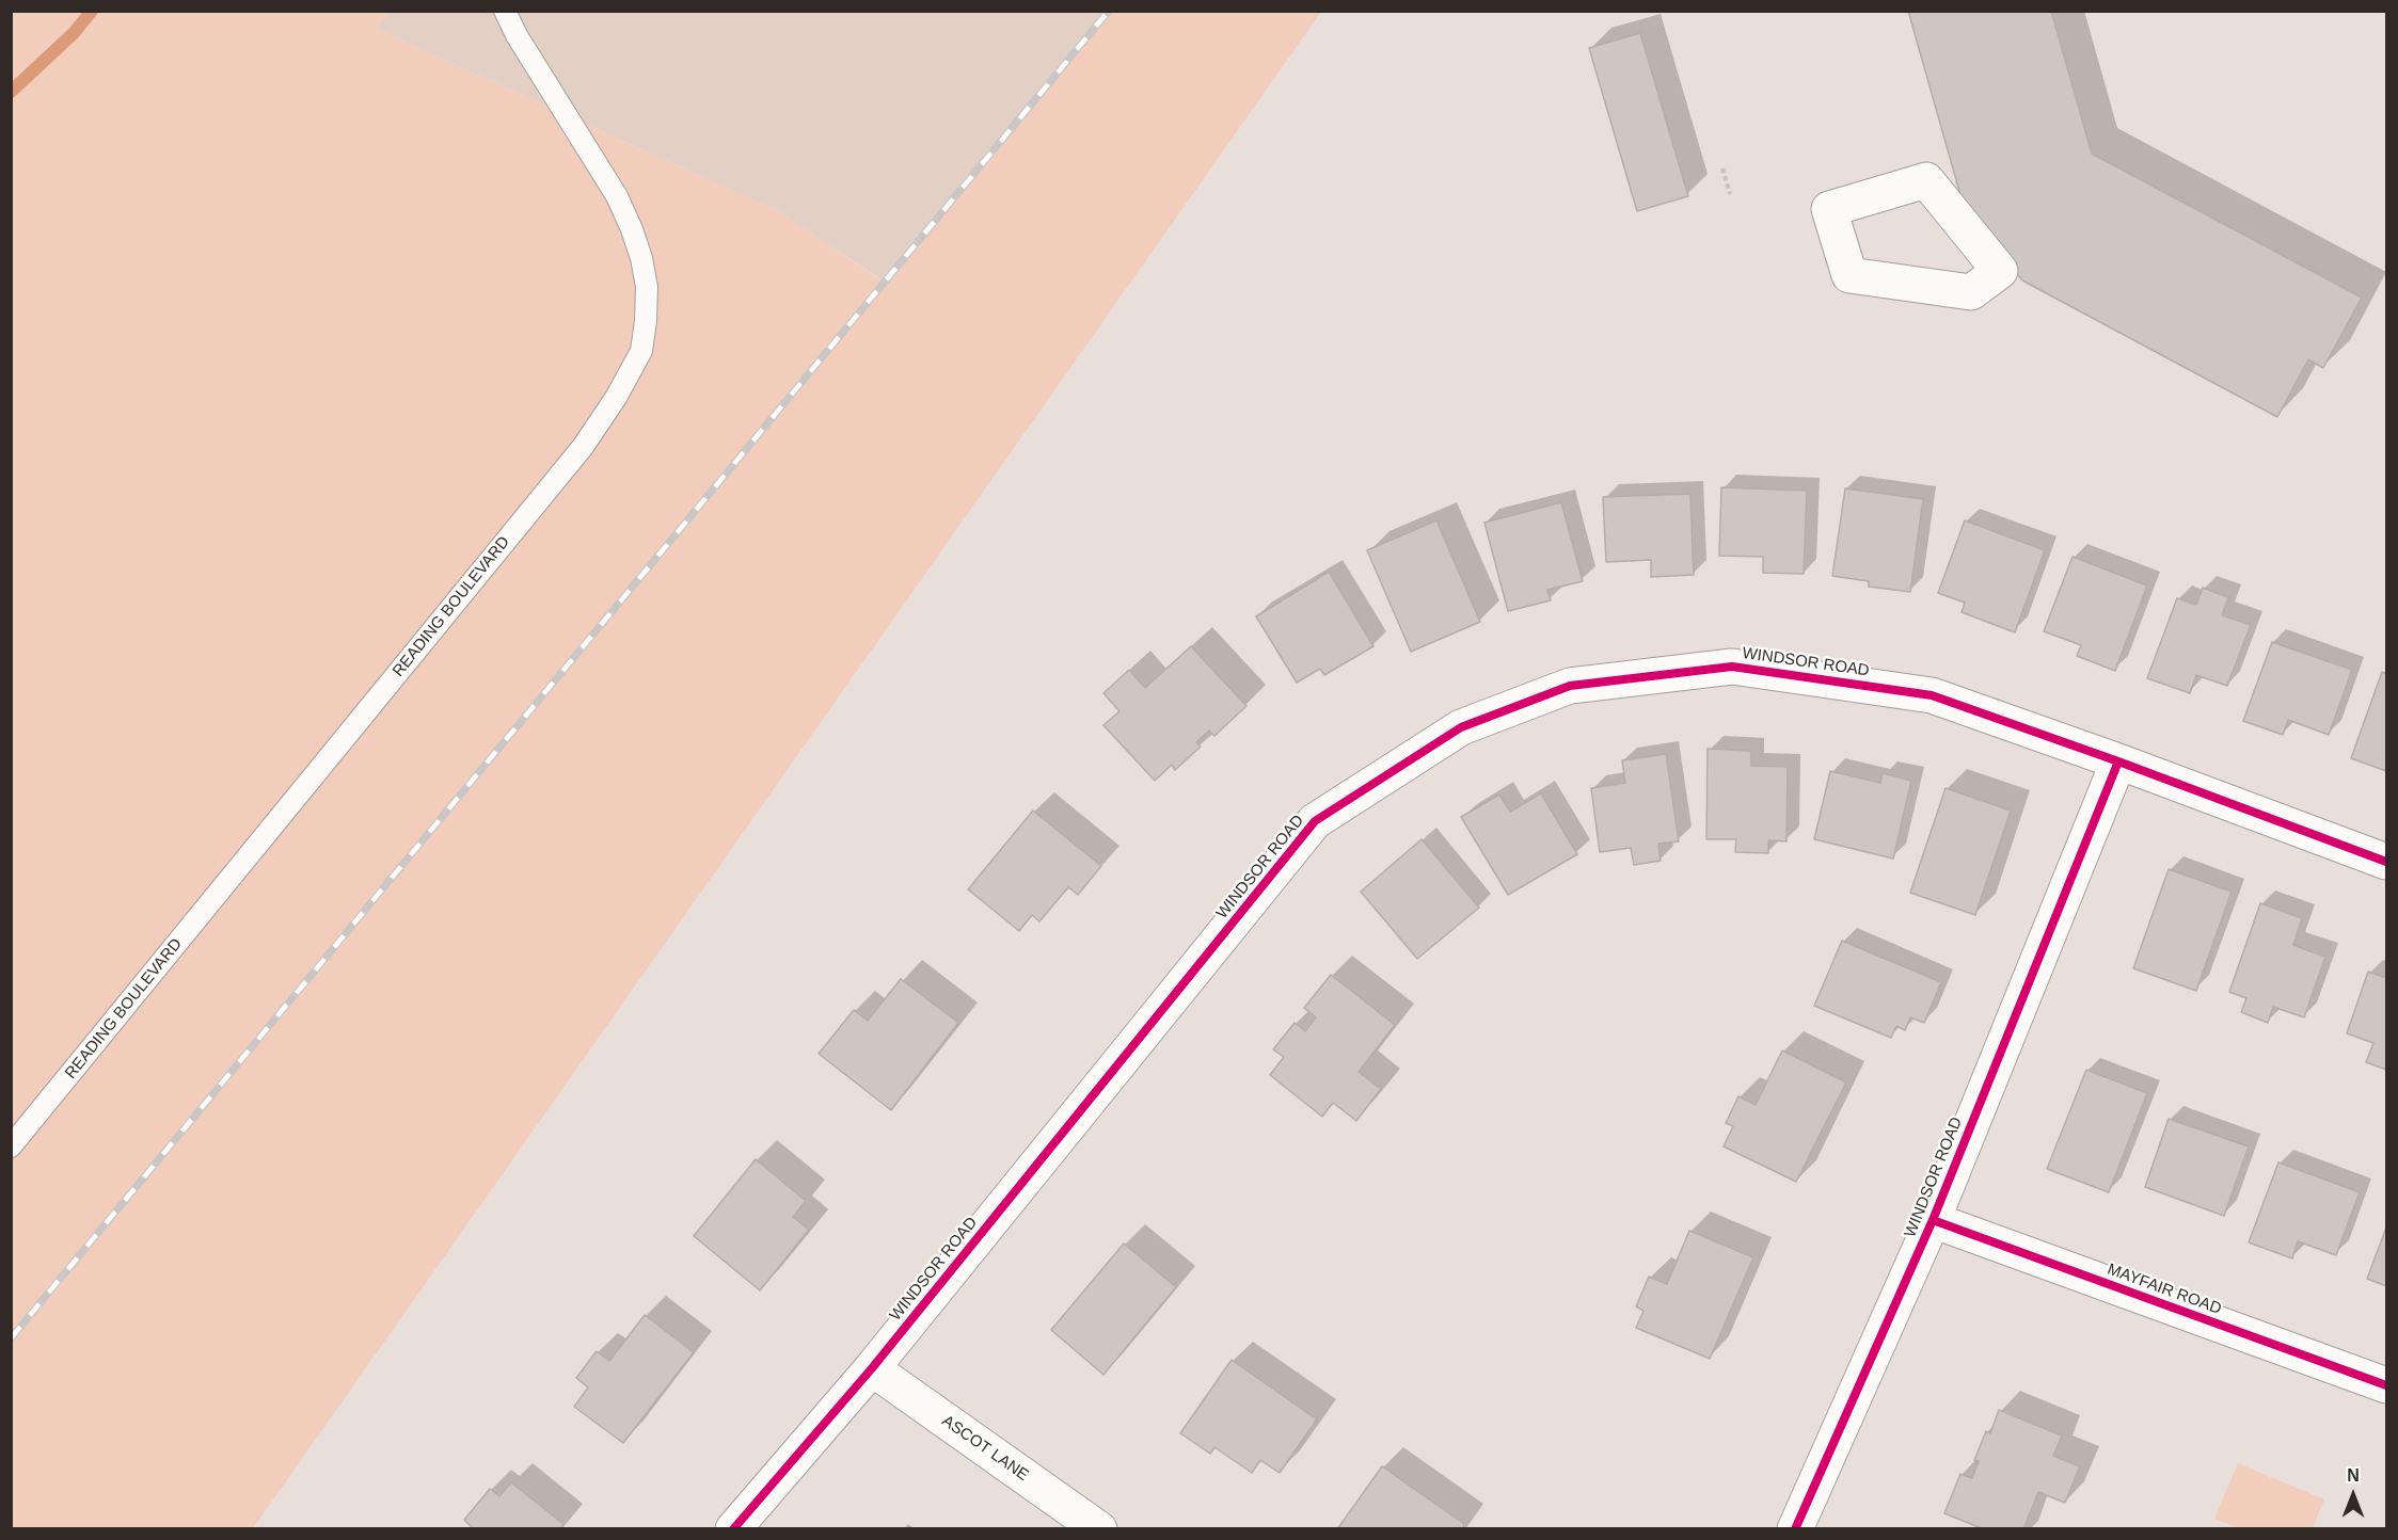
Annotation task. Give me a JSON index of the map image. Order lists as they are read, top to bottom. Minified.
{"streets":{"street":["WINDSOR ROAD","MAYFAIR ROAD","ASCOT LANE"],"lane":["READING BOULEVARD"]},"crossings":[["WINDSOR ROAD","MAYFAIR ROAD"],["WINDSOR ROAD","ASCOT LANE"]],"north":"top"}
